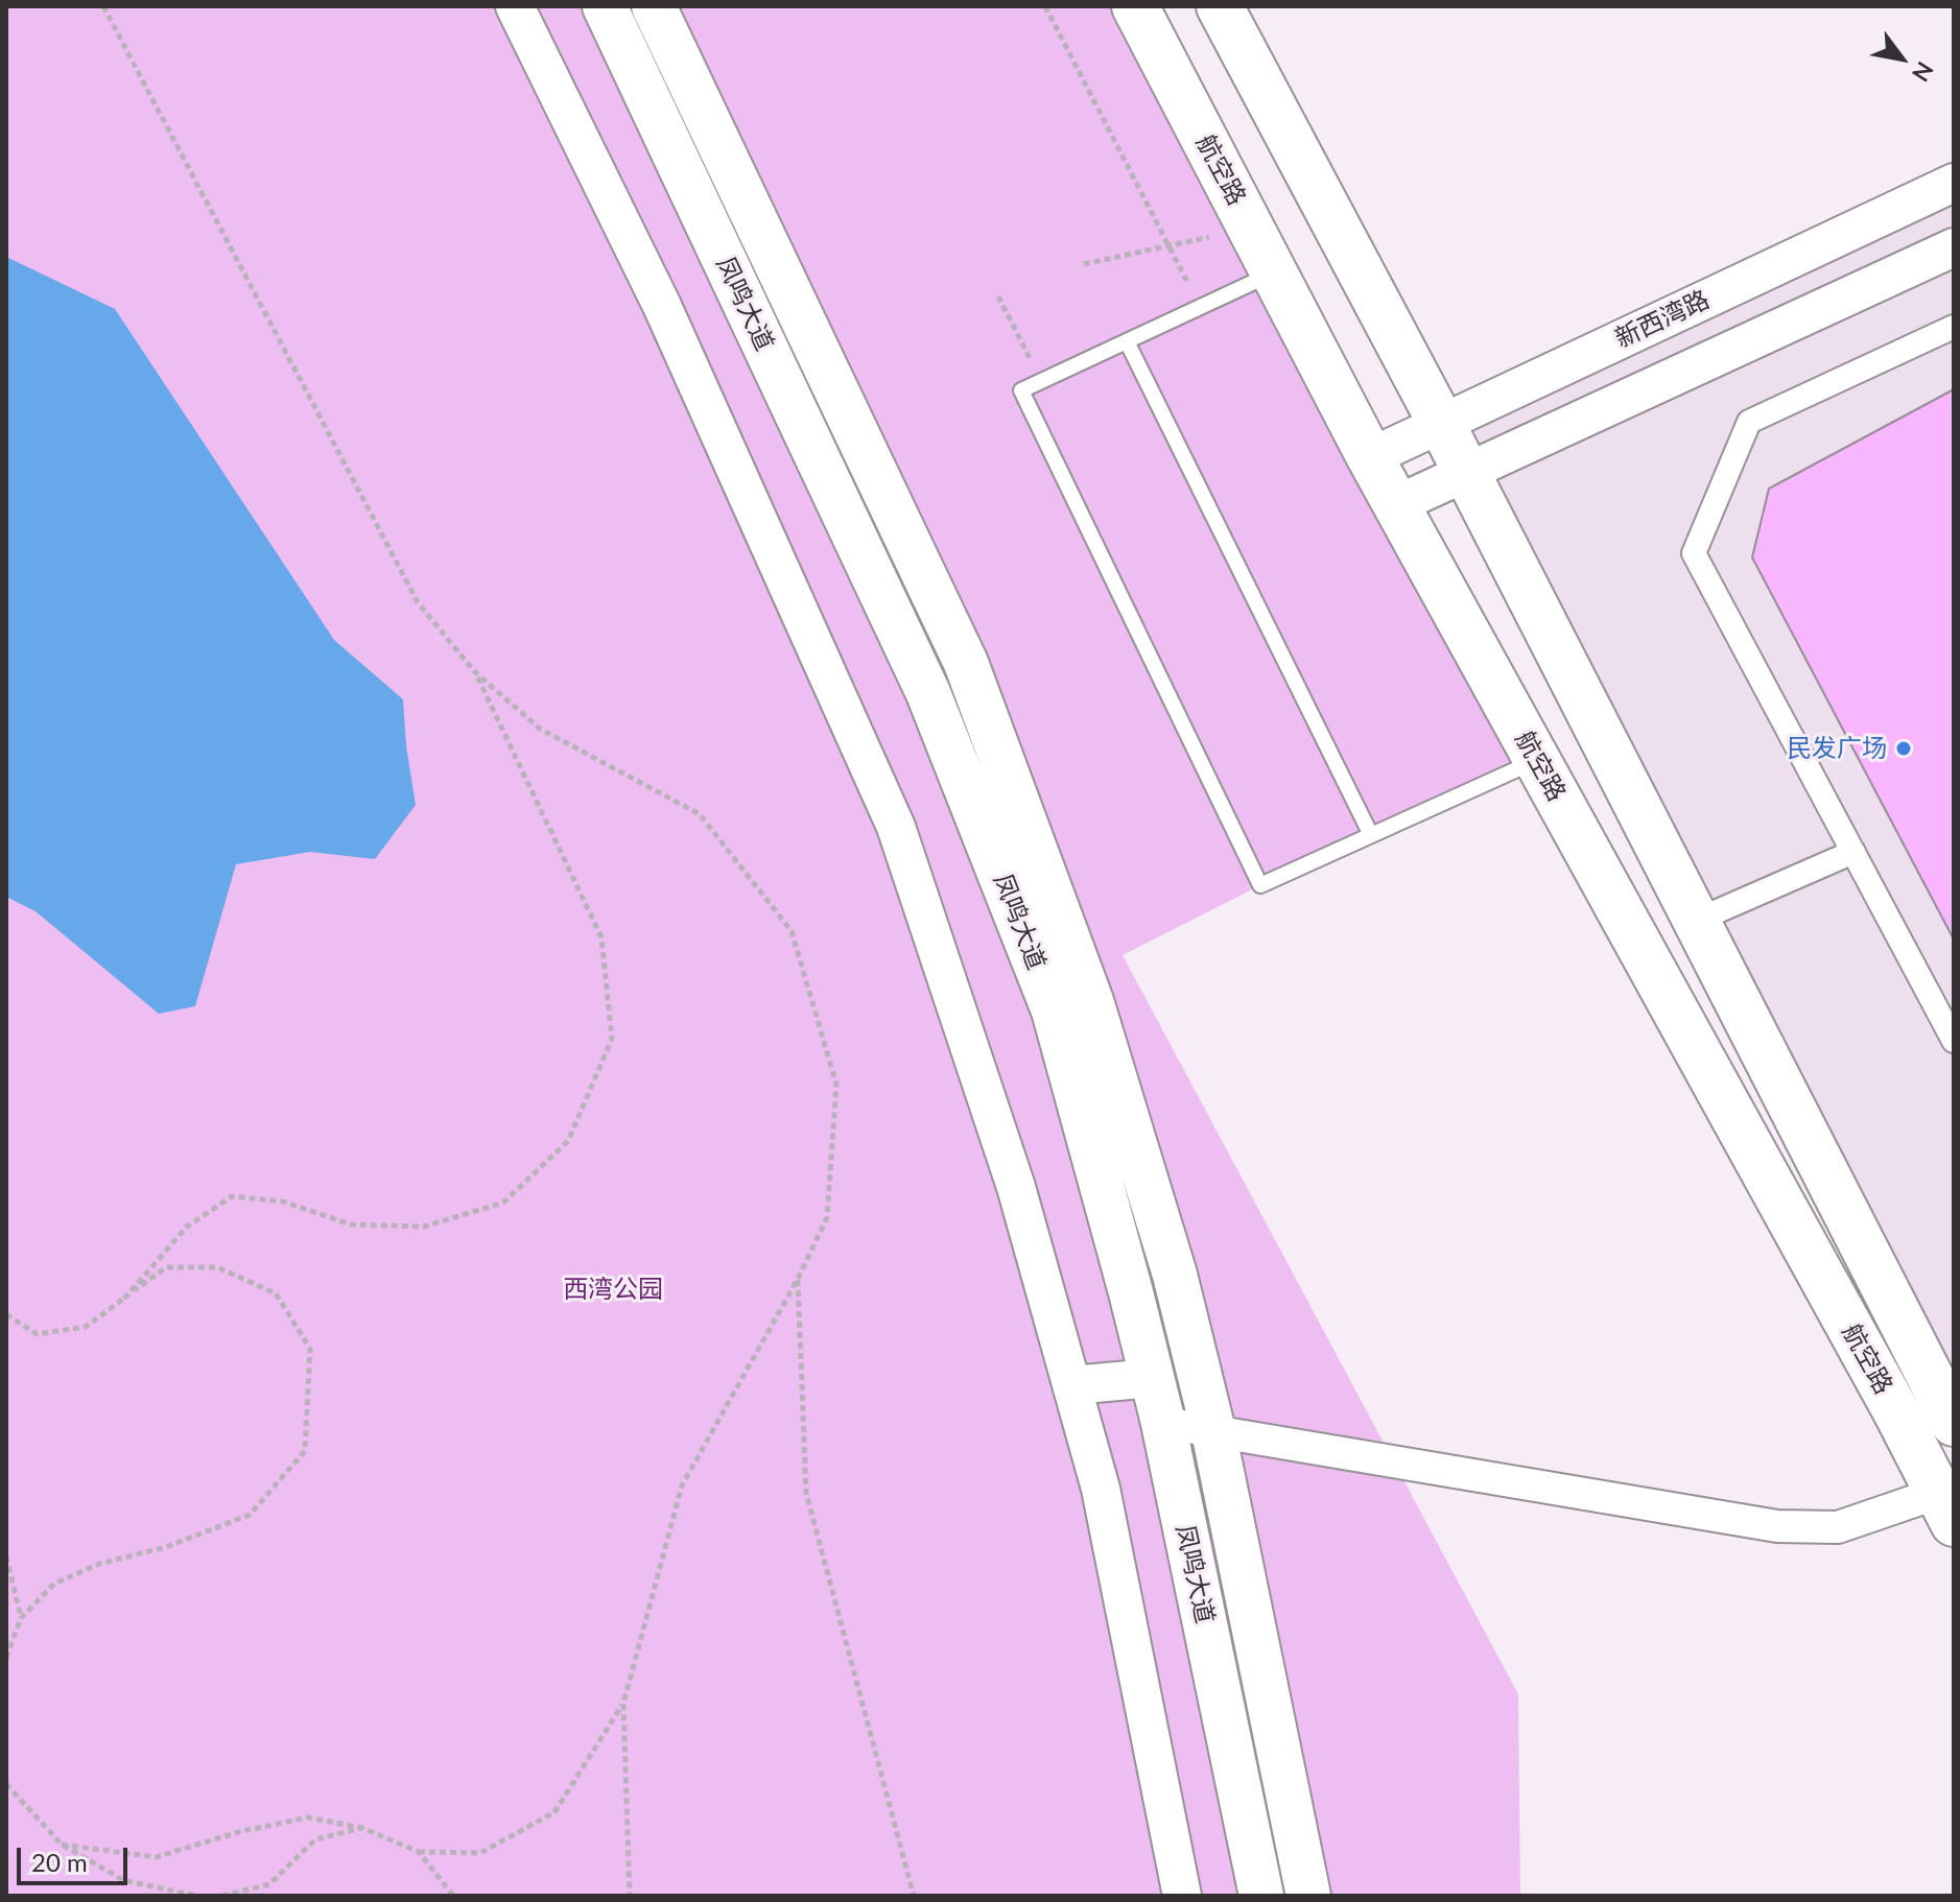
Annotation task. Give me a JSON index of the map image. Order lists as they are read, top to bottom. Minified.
{"streets":{"main road":["航空路","凤鸣大道"],"street":["新西湾路"]},"crossings":[["航空路","新西湾路"]],"parks":["西湾公园"],"places":["民发广场"],"scale_bar":"20 m","north":"bottom right"}
